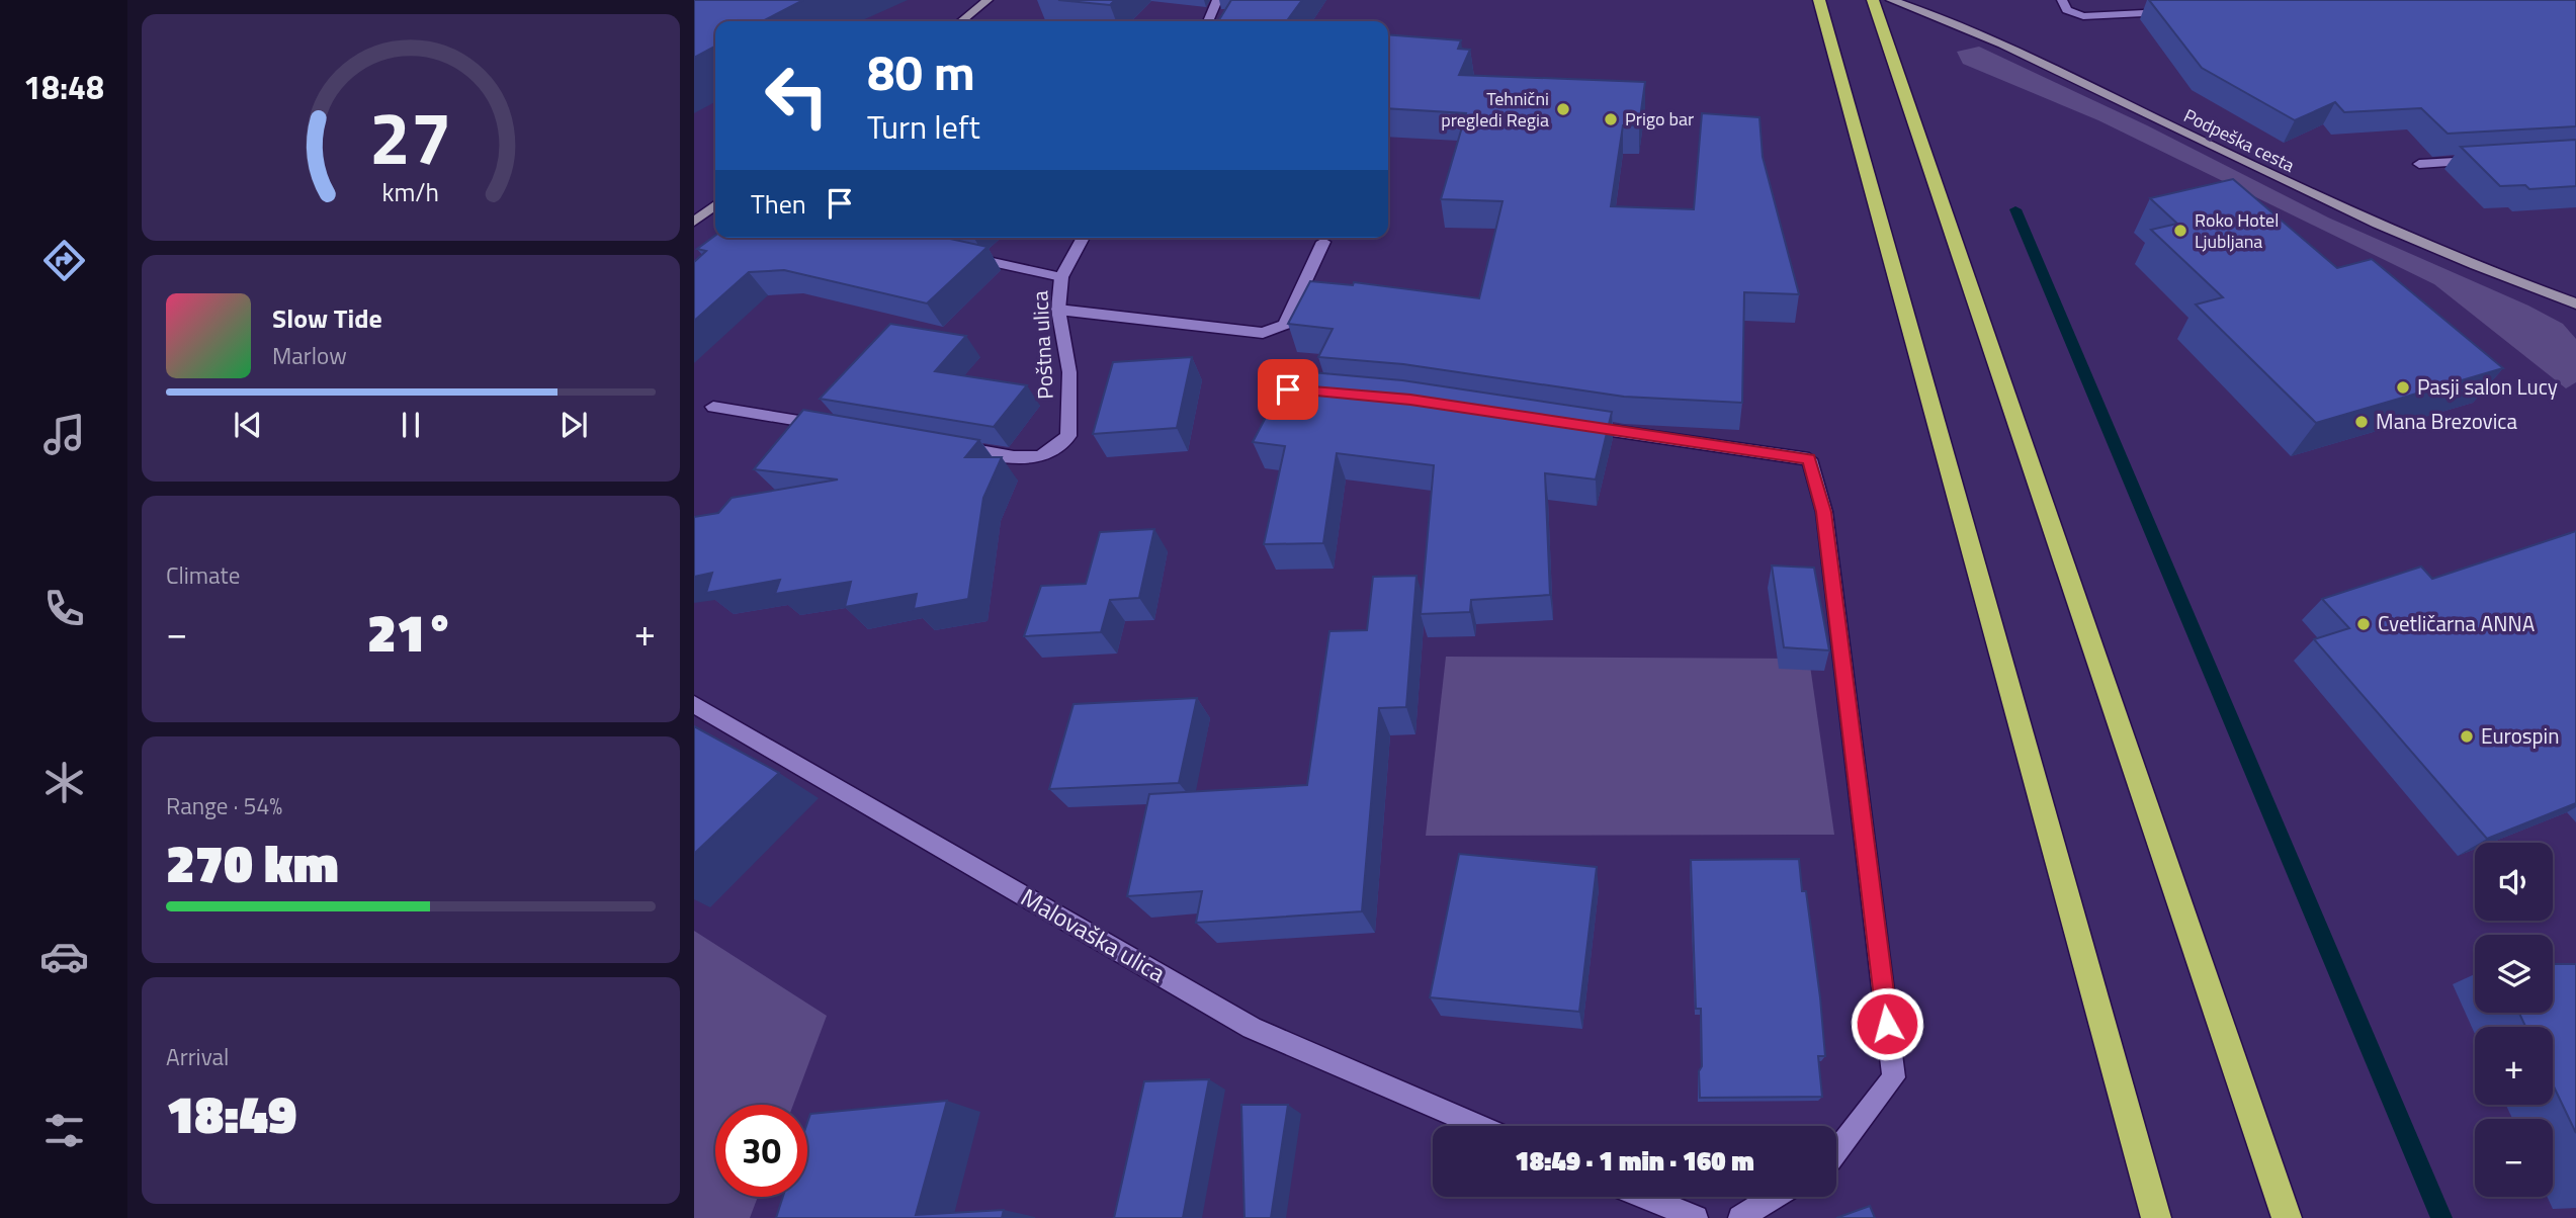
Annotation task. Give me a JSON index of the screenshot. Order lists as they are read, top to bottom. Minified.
{"streets":{"main road":["Podpeška cesta"],"street":["Poštna ulica","Malovaška ulica"]},"places":["Tehnični pregledi Regia","Prigo bar","Roko Hotel Ljubljana","Pasji salon Lucy","Mana Brezovica","Cvetličarna ANNA","Eurospin"],"page":{"tabs":"18:48","turn":["80 m","Turn left"],"then":"Then","song":["Slow Tide","Marlow"],"tile":["Climate",["Range · 54%","270 km"],["Arrival","18:49"]],"heat":["−","21°","+"],"map_buttons":["+","−"],"limit":"30","trip":"18:49 · 1 min · 160 m","gauge":["27","km/h"]}}
